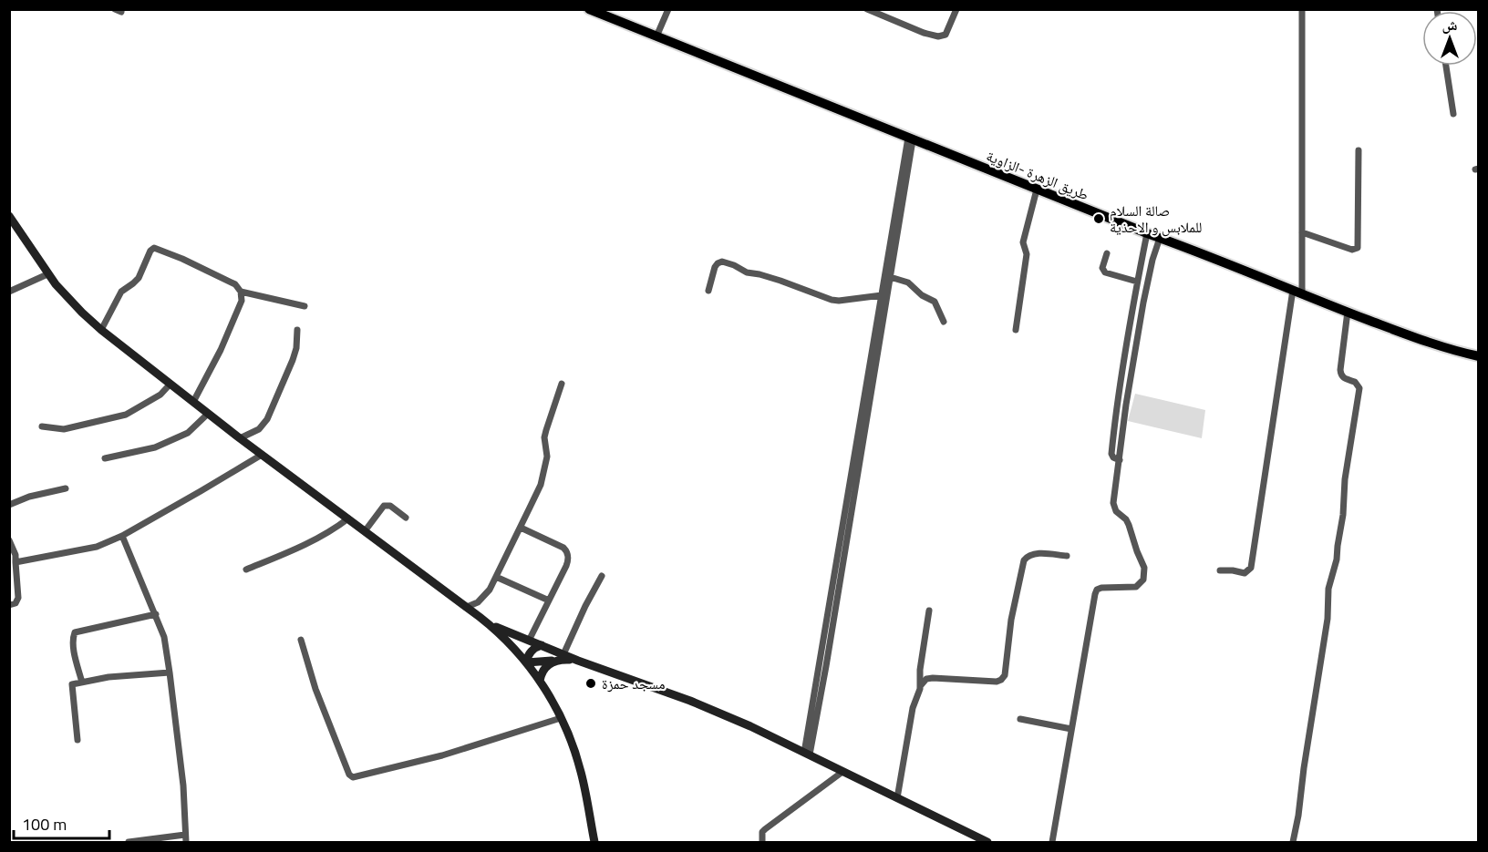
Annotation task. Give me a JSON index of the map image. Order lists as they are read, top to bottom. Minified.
{"streets":{"main road":["طريق الزهرة -الزاوية"]},"places":["صالة السلام للملابس و الاحذية","مسجد حمزة"],"scale_bar":"100 m","north":"top"}
